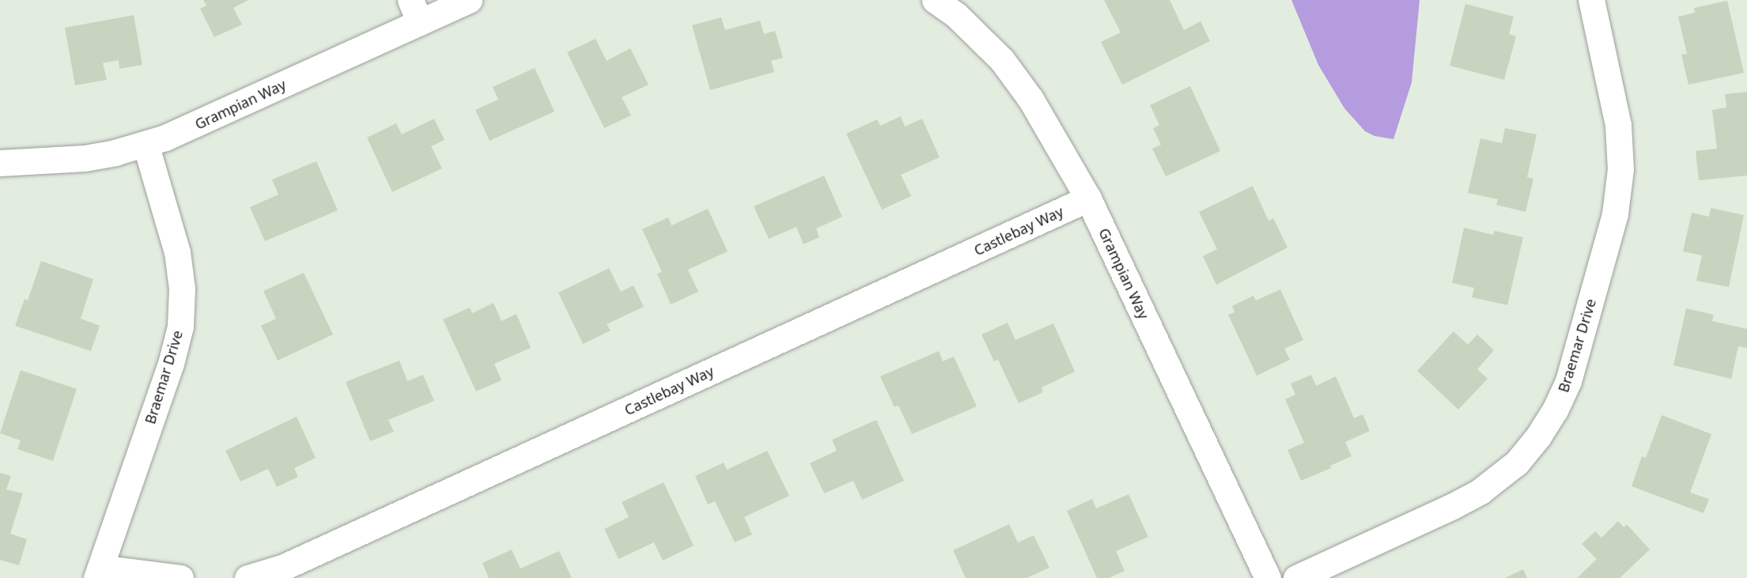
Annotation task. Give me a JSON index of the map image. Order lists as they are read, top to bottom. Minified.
{"streets":{"street":["Grampian Way","Castlebay Way","Braemar Drive"]},"crossings":[["Grampian Way","Castlebay Way"],["Grampian Way","Braemar Drive"]]}
